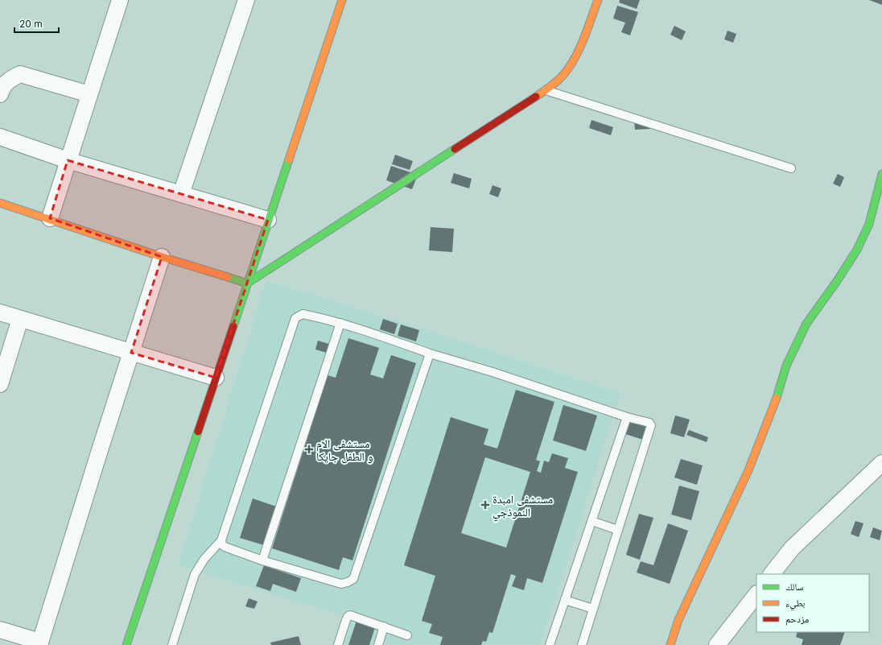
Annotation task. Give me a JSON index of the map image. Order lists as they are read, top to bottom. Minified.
{"places":{"health":["مستشفى الام و الطفل جايكا","مستشفى امبدة النموذجي"]},"legend":["سالك","بطيء","مزدحم"],"scale_bar":"20 m"}
